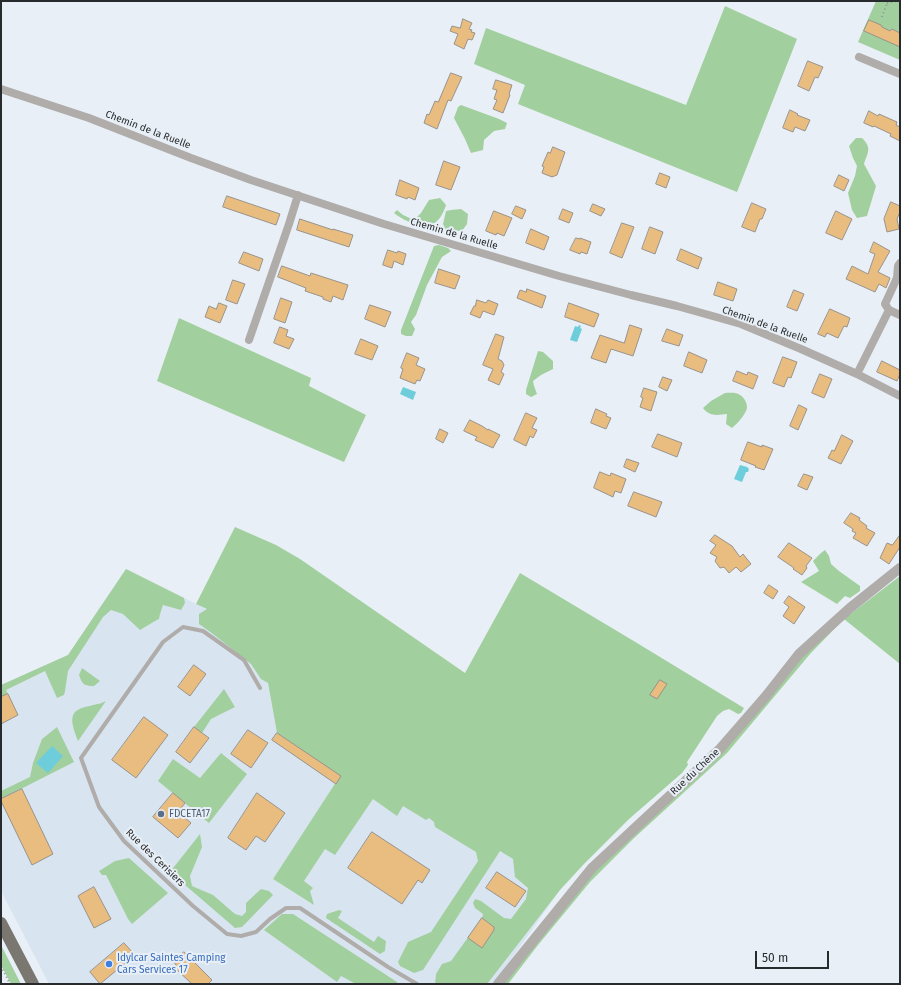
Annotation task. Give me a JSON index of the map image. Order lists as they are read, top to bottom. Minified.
{"streets":{"street":["Chemin de la Ruelle","Rue du Chêne"],"lane":["Rue des Cerisiers"]},"places":["FDCETA17","Idylcar Saintes Camping Cars Services 17"],"scale_bar":"50 m"}
